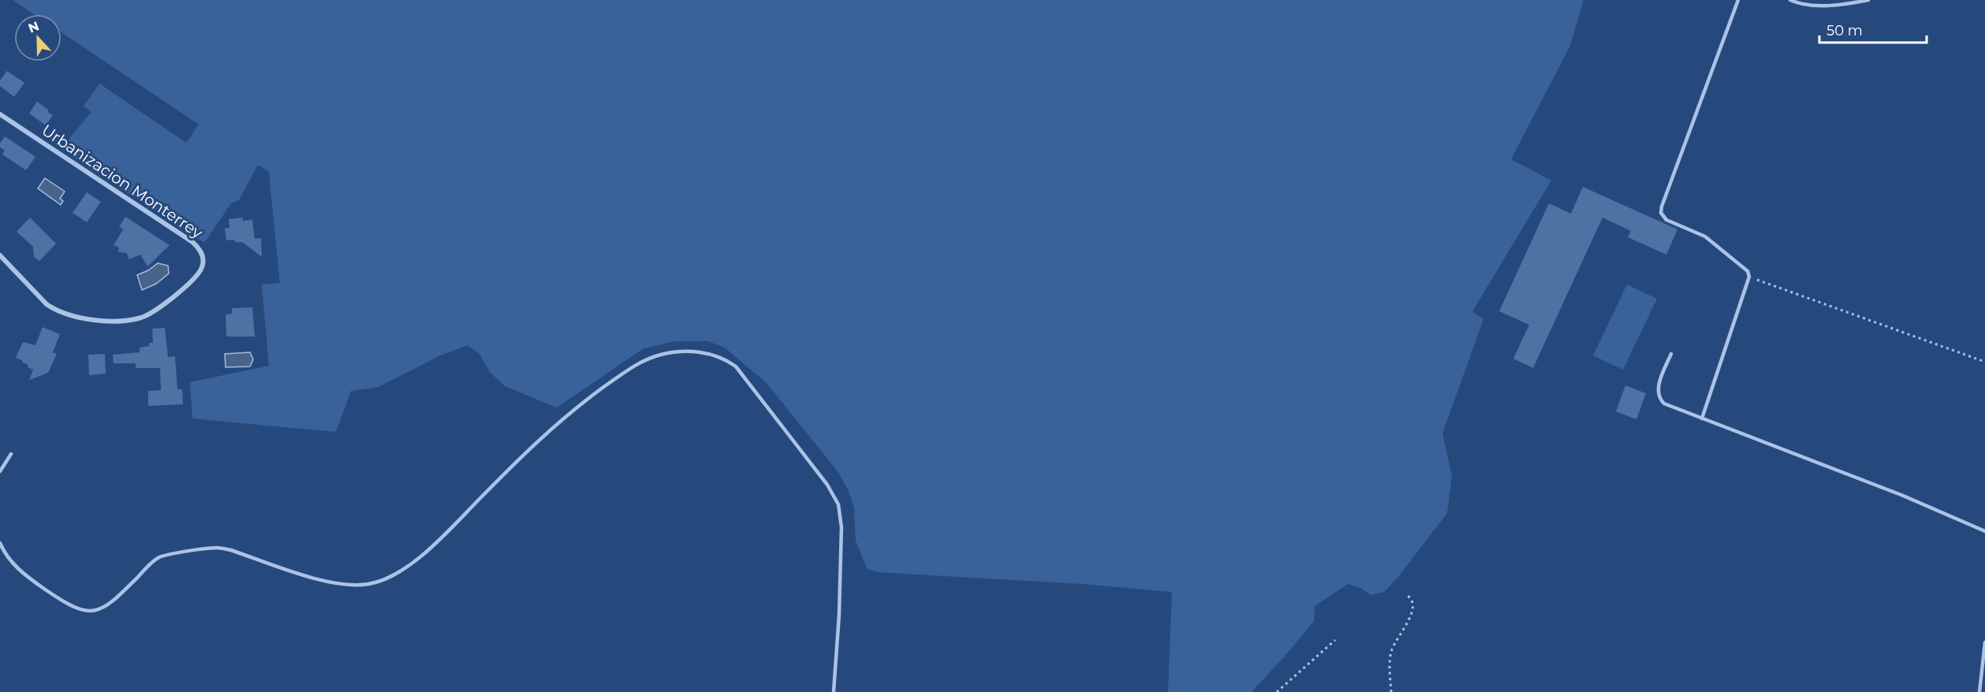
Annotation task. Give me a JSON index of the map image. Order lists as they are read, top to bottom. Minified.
{"streets":{"street":["Urbanizacion Monterrey"]},"scale_bar":"50 m","north":"top"}
